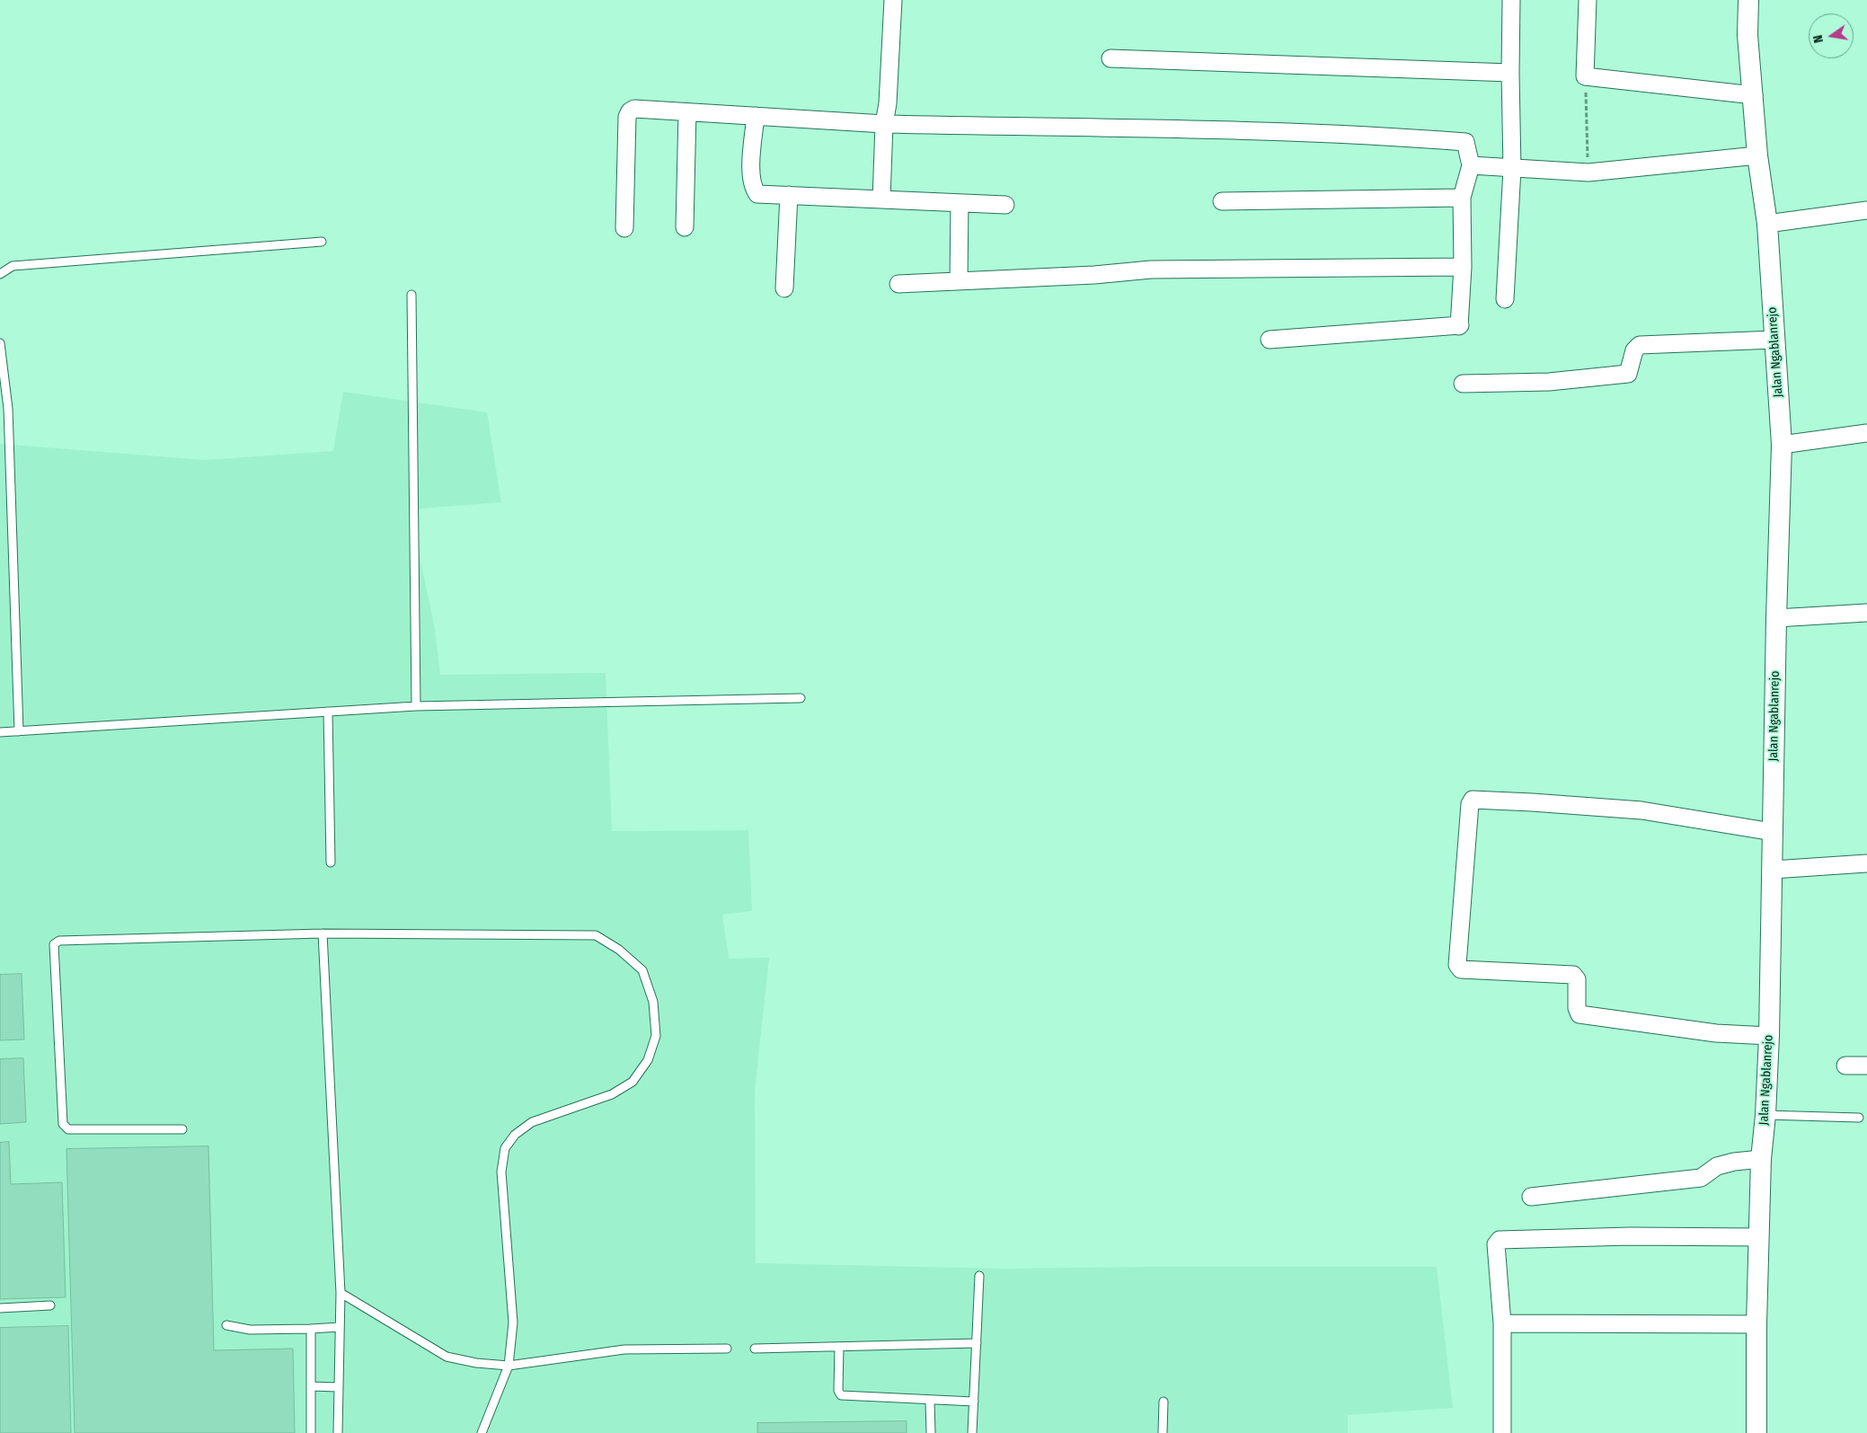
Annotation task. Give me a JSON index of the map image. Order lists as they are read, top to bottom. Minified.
{"streets":{"street":["Jalan Ngablanrejo"]},"north":"left"}
